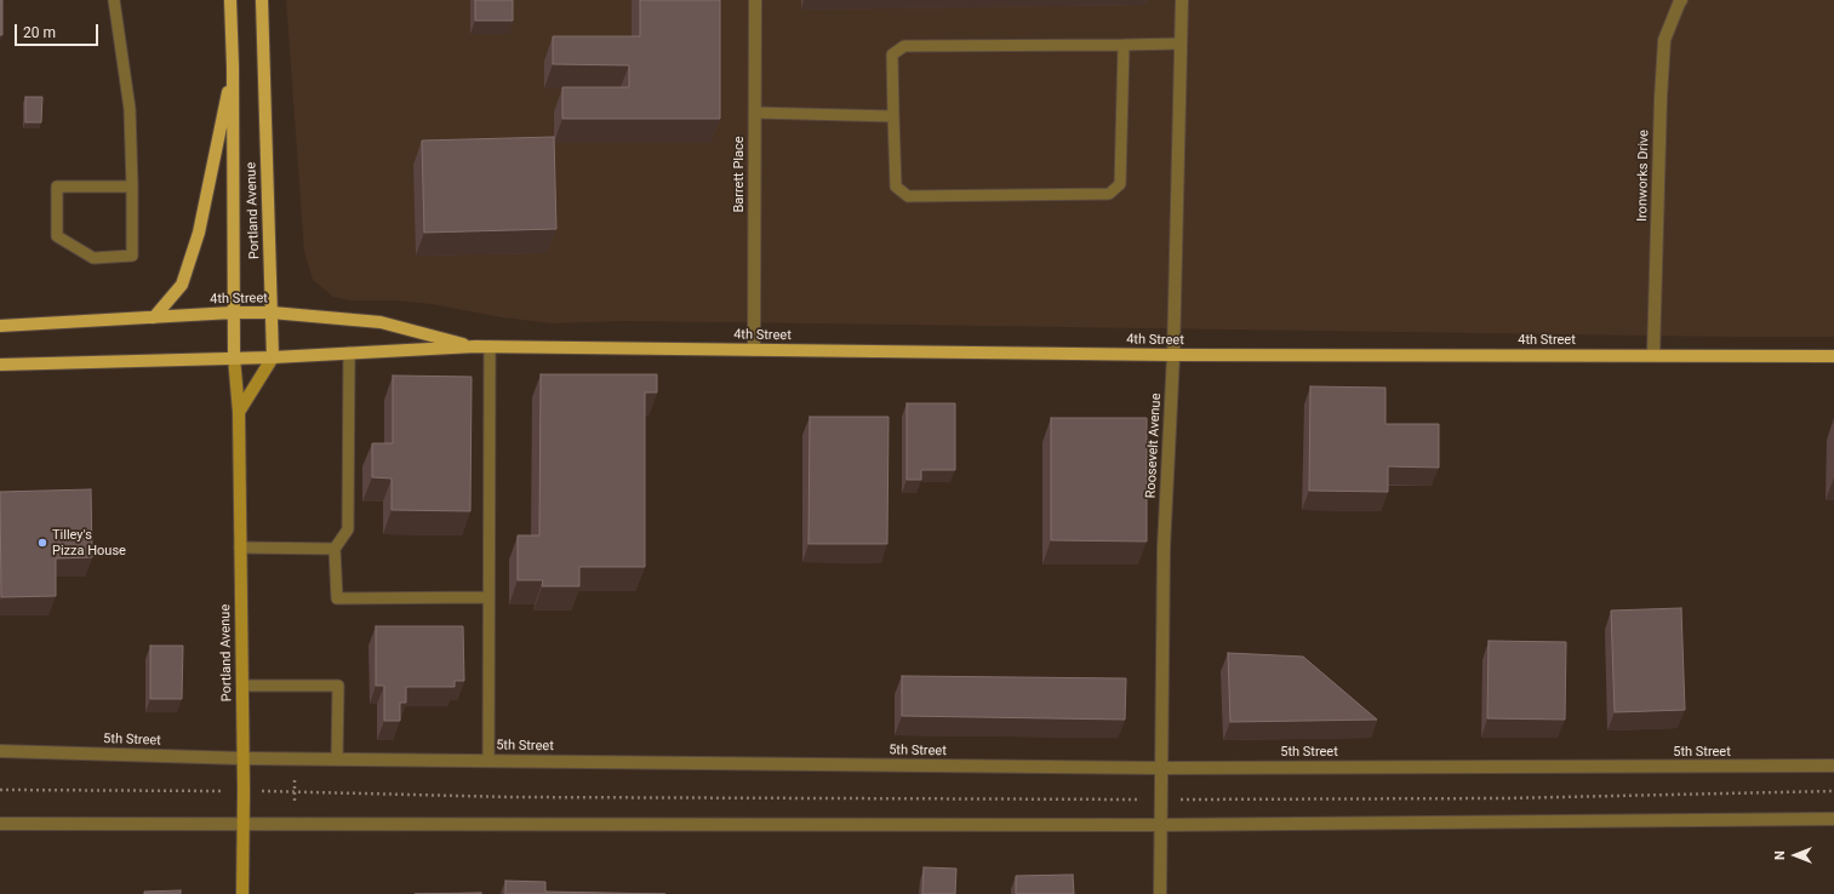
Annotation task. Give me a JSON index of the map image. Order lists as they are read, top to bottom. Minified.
{"streets":{"main road":["Portland Avenue","4th Street"],"street":["Barrett Place","Ironworks Drive","Roosevelt Avenue","5th Street"]},"crossings":[["Barrett Place","4th Street"],["Ironworks Drive","4th Street"],["Portland Avenue","4th Street"],["Portland Avenue","5th Street"],["4th Street","Roosevelt Avenue"],["Roosevelt Avenue","5th Street"]],"places":["Tilley's Pizza House"],"scale_bar":"20 m","north":"left"}
